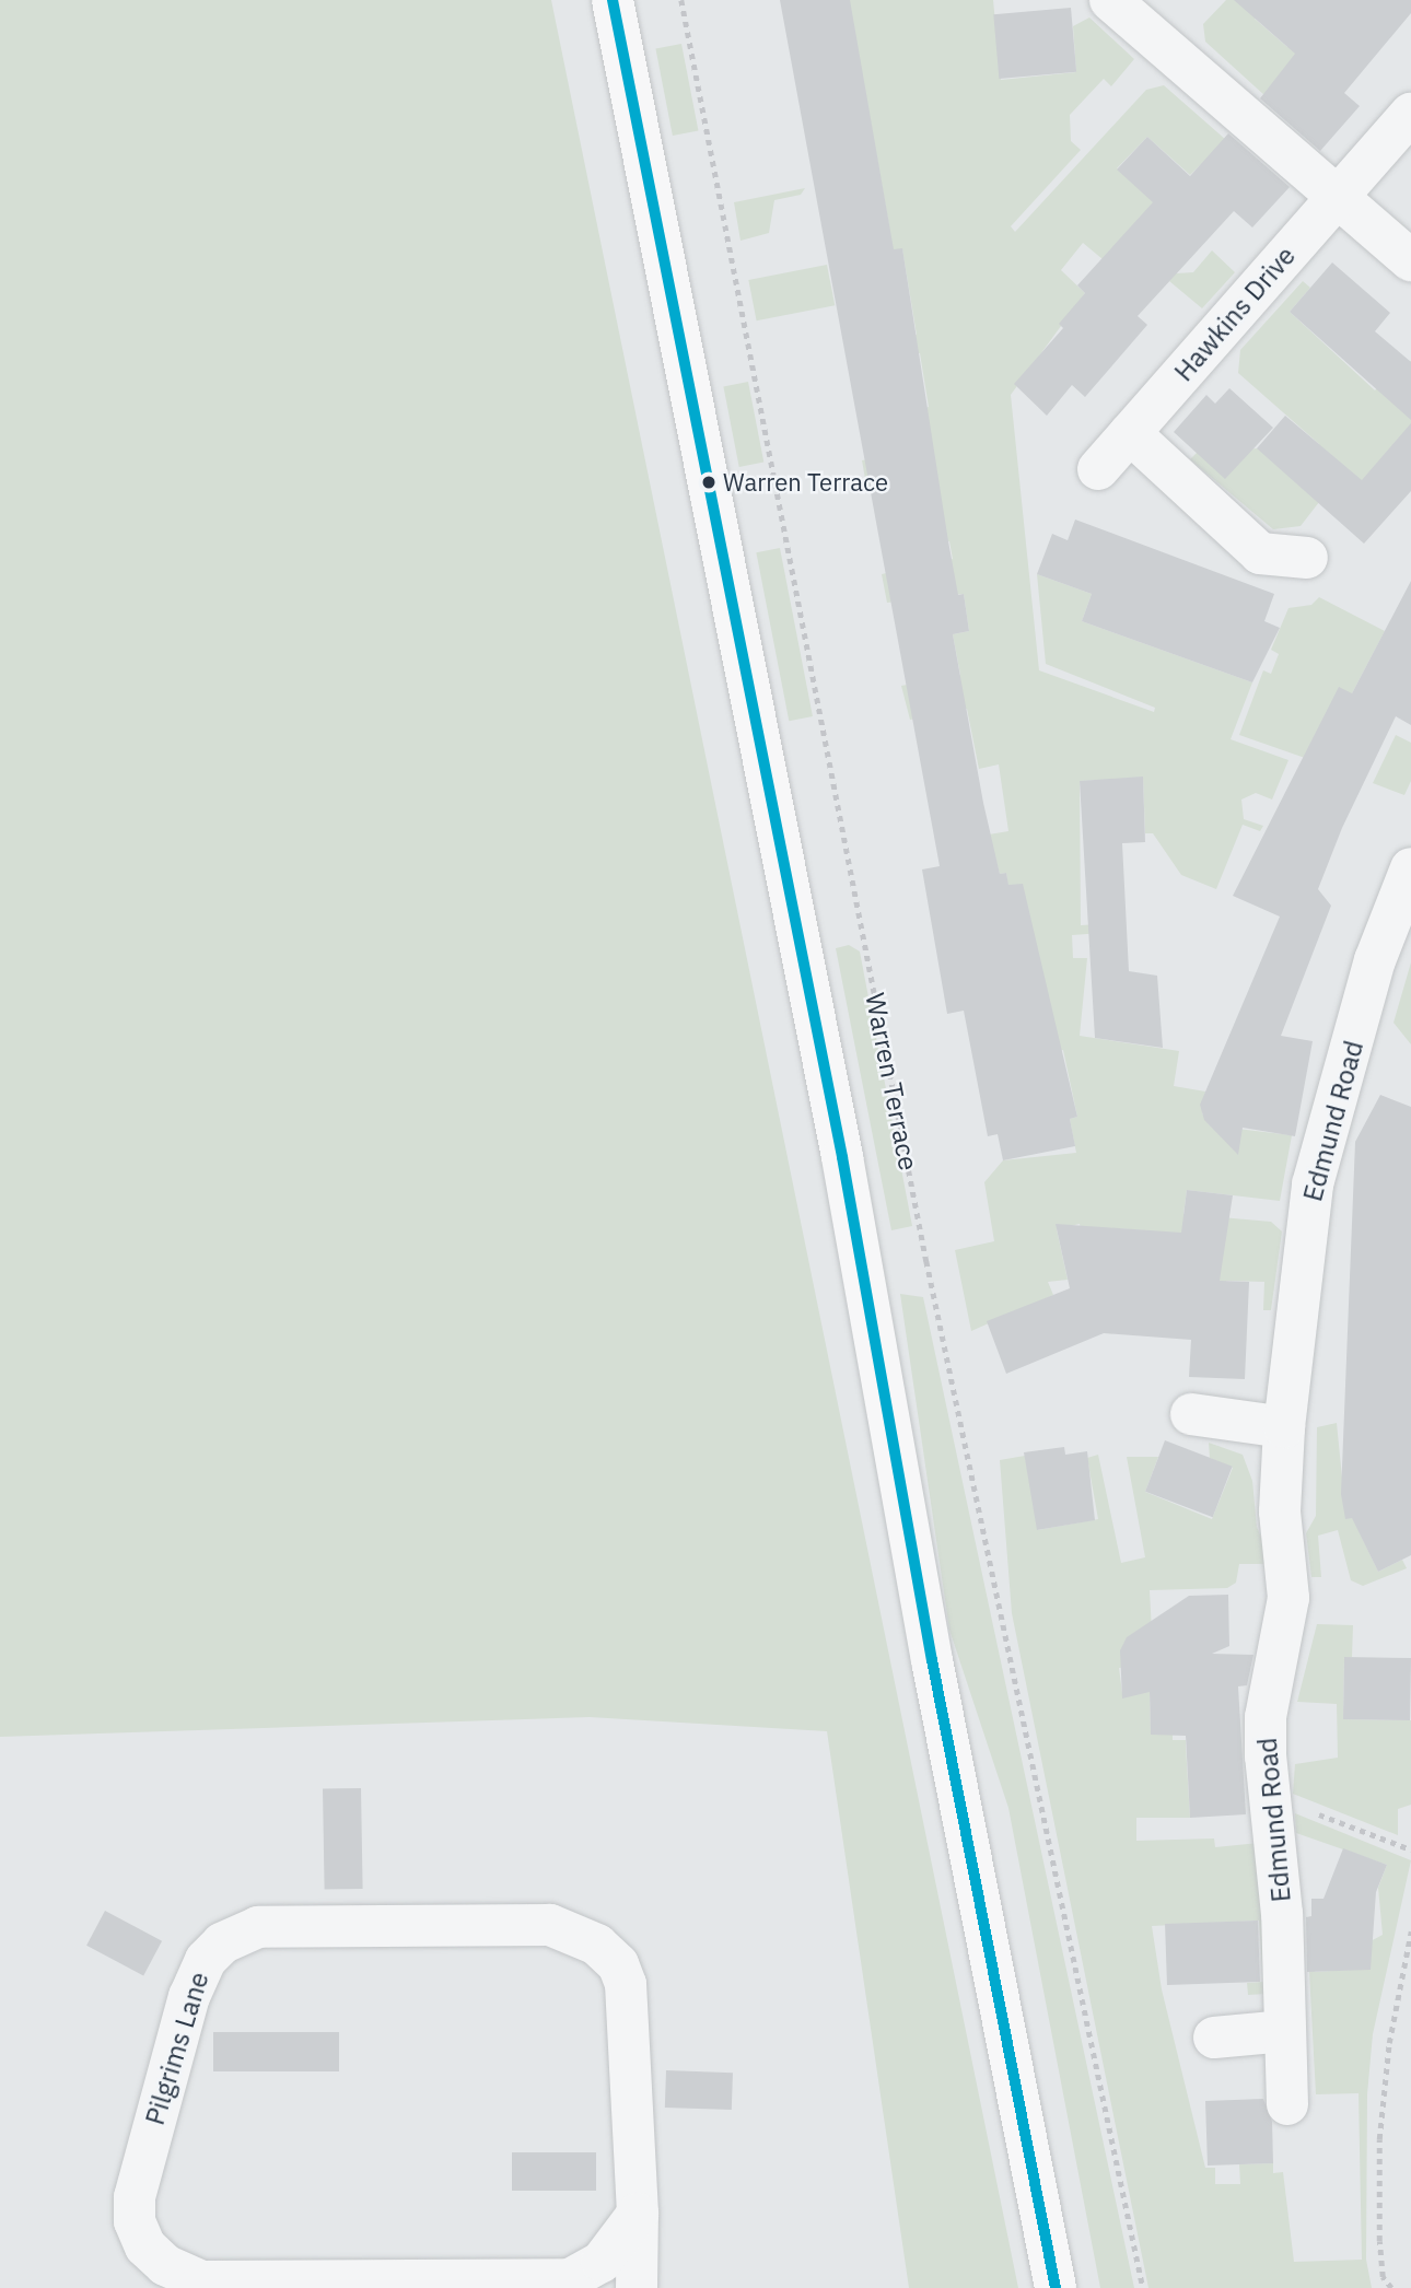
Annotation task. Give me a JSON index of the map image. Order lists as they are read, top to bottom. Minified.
{"streets":{"street":["Hawkins Drive","Edmund Road","Pilgrims Lane"],"path":["Warren Terrace"]},"places":["Warren Terrace"]}
